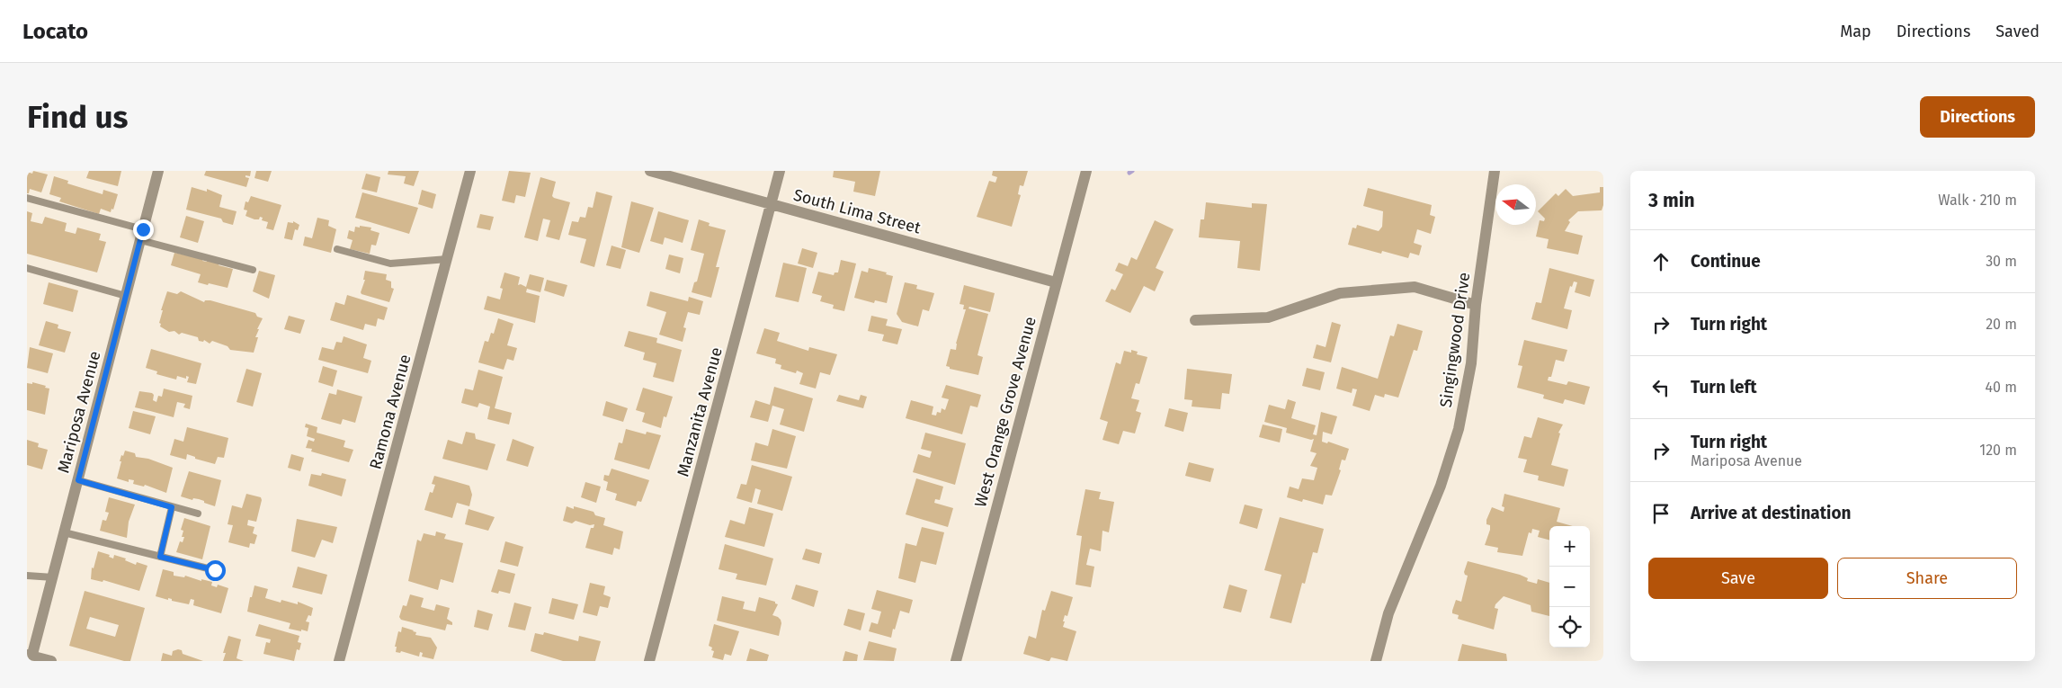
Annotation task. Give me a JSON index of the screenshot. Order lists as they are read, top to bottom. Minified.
{"streets":{"street":["South Lima Street","Singingwood Drive","Mariposa Avenue","Ramona Avenue","Manzanita Avenue","West Orange Grove Avenue"]},"crossings":[["South Lima Street","Manzanita Avenue"],["South Lima Street","West Orange Grove Avenue"]],"north":"left","page":{"header":"Locato","nav":["Map","Directions","Saved"],"buttons":["Directions",["Save","Share"]],"title":"Find us","heading":["3 min","Walk · 210 m"],"list":[["Continue","30 m"],["Turn right","20 m"],["Turn left","40 m"],["Turn right","Mariposa Avenue","120 m"],"Arrive at destination"],"map_buttons":["+","−"]}}
